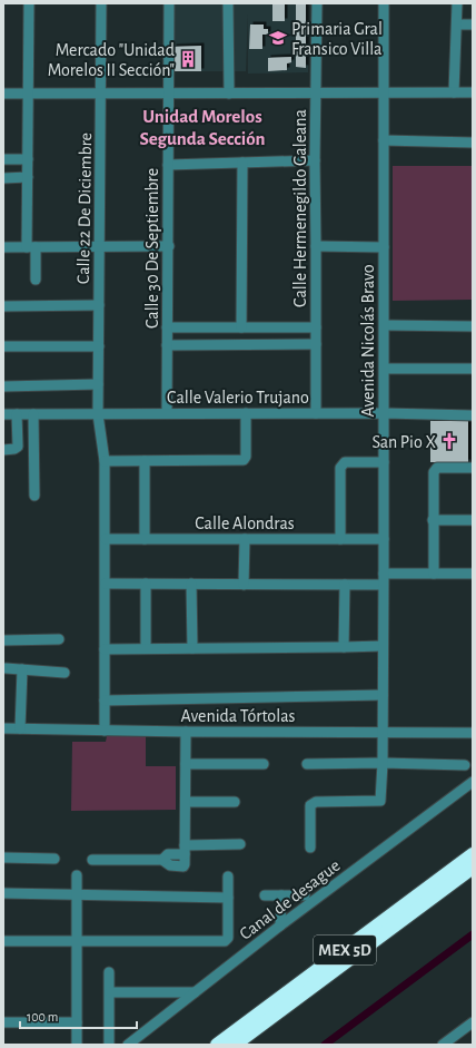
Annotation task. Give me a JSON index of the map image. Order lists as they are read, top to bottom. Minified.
{"streets":{"highway":["MEX 5D"],"street":["Calle 22 De Diciembre","Calle Hermenegildo Galeana","Calle 30 De Septiembre","Avenida Nicolás Bravo","Calle Valerio Trujano","Calle Alondras","Avenida Tórtolas","Canal de desague"]},"crossings":[["Calle 22 De Diciembre","Calle Valerio Trujano"],["Calle 22 De Diciembre","Calle Alondras"],["Calle 22 De Diciembre","Avenida Tórtolas"],["Calle Hermenegildo Galeana","Calle Valerio Trujano"],["Calle 30 De Septiembre","Calle Valerio Trujano"],["Avenida Nicolás Bravo","Calle Valerio Trujano"],["Avenida Nicolás Bravo","Calle Alondras"],["Avenida Nicolás Bravo","Avenida Tórtolas"]],"districts":["Unidad Morelos Segunda Sección"],"places":{"school or university":["Primaria Gral Fransico Villa"],"building":["Mercado \"Unidad Morelos II Sección\""],"church":["San Pio X"]},"scale_bar":"100 m"}
